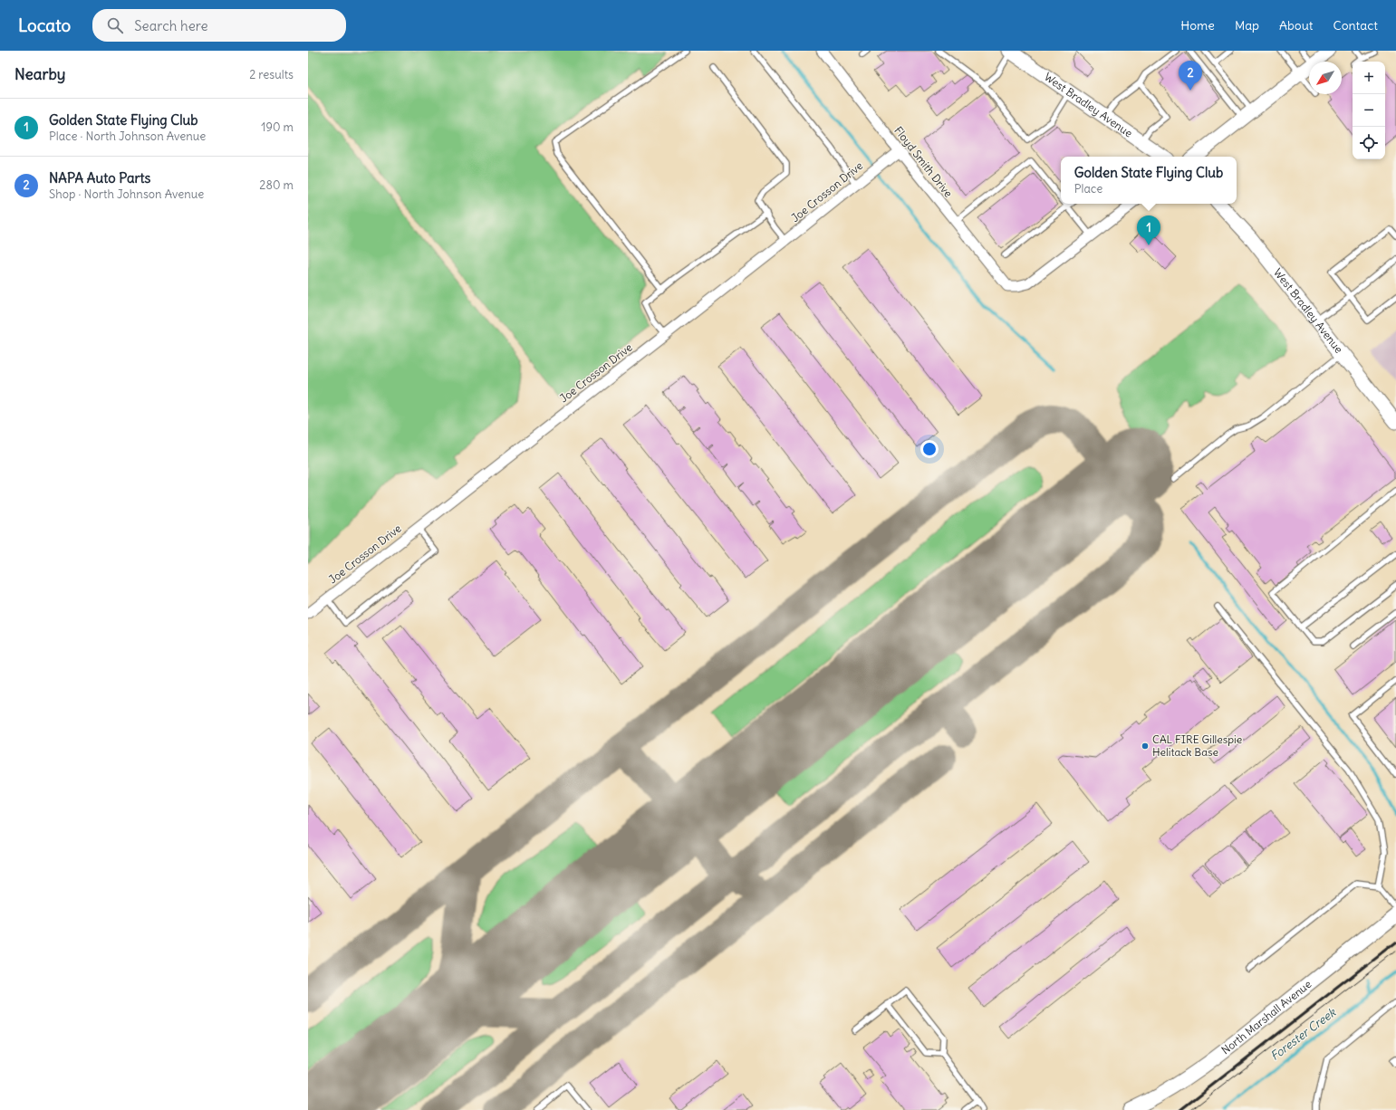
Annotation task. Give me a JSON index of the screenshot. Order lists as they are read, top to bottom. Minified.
{"streets":{"main road":["West Bradley Avenue","North Marshall Avenue"],"street":["Floyd Smith Drive","Joe Crosson Drive"]},"crossings":[["Floyd Smith Drive","Joe Crosson Drive"]],"water":["Forester Creek"],"places":["CAL FIRE Gillespie Helitack Base"],"north":"bottom left","page":{"header":"Locato","search":"Search here","nav":["Home","Map","About","Contact"],"heading":["Nearby","2 results"],"pins":["2","1"],"map_buttons":["+","−"],"list":[{"mark":"1","name":"Golden State Flying Club","note":"Place · North Johnson Avenue","value":"190 m"},{"mark":"2","name":"NAPA Auto Parts","note":"Shop · North Johnson Avenue","value":"280 m"}],"popup":["Golden State Flying Club","Place"]}}
